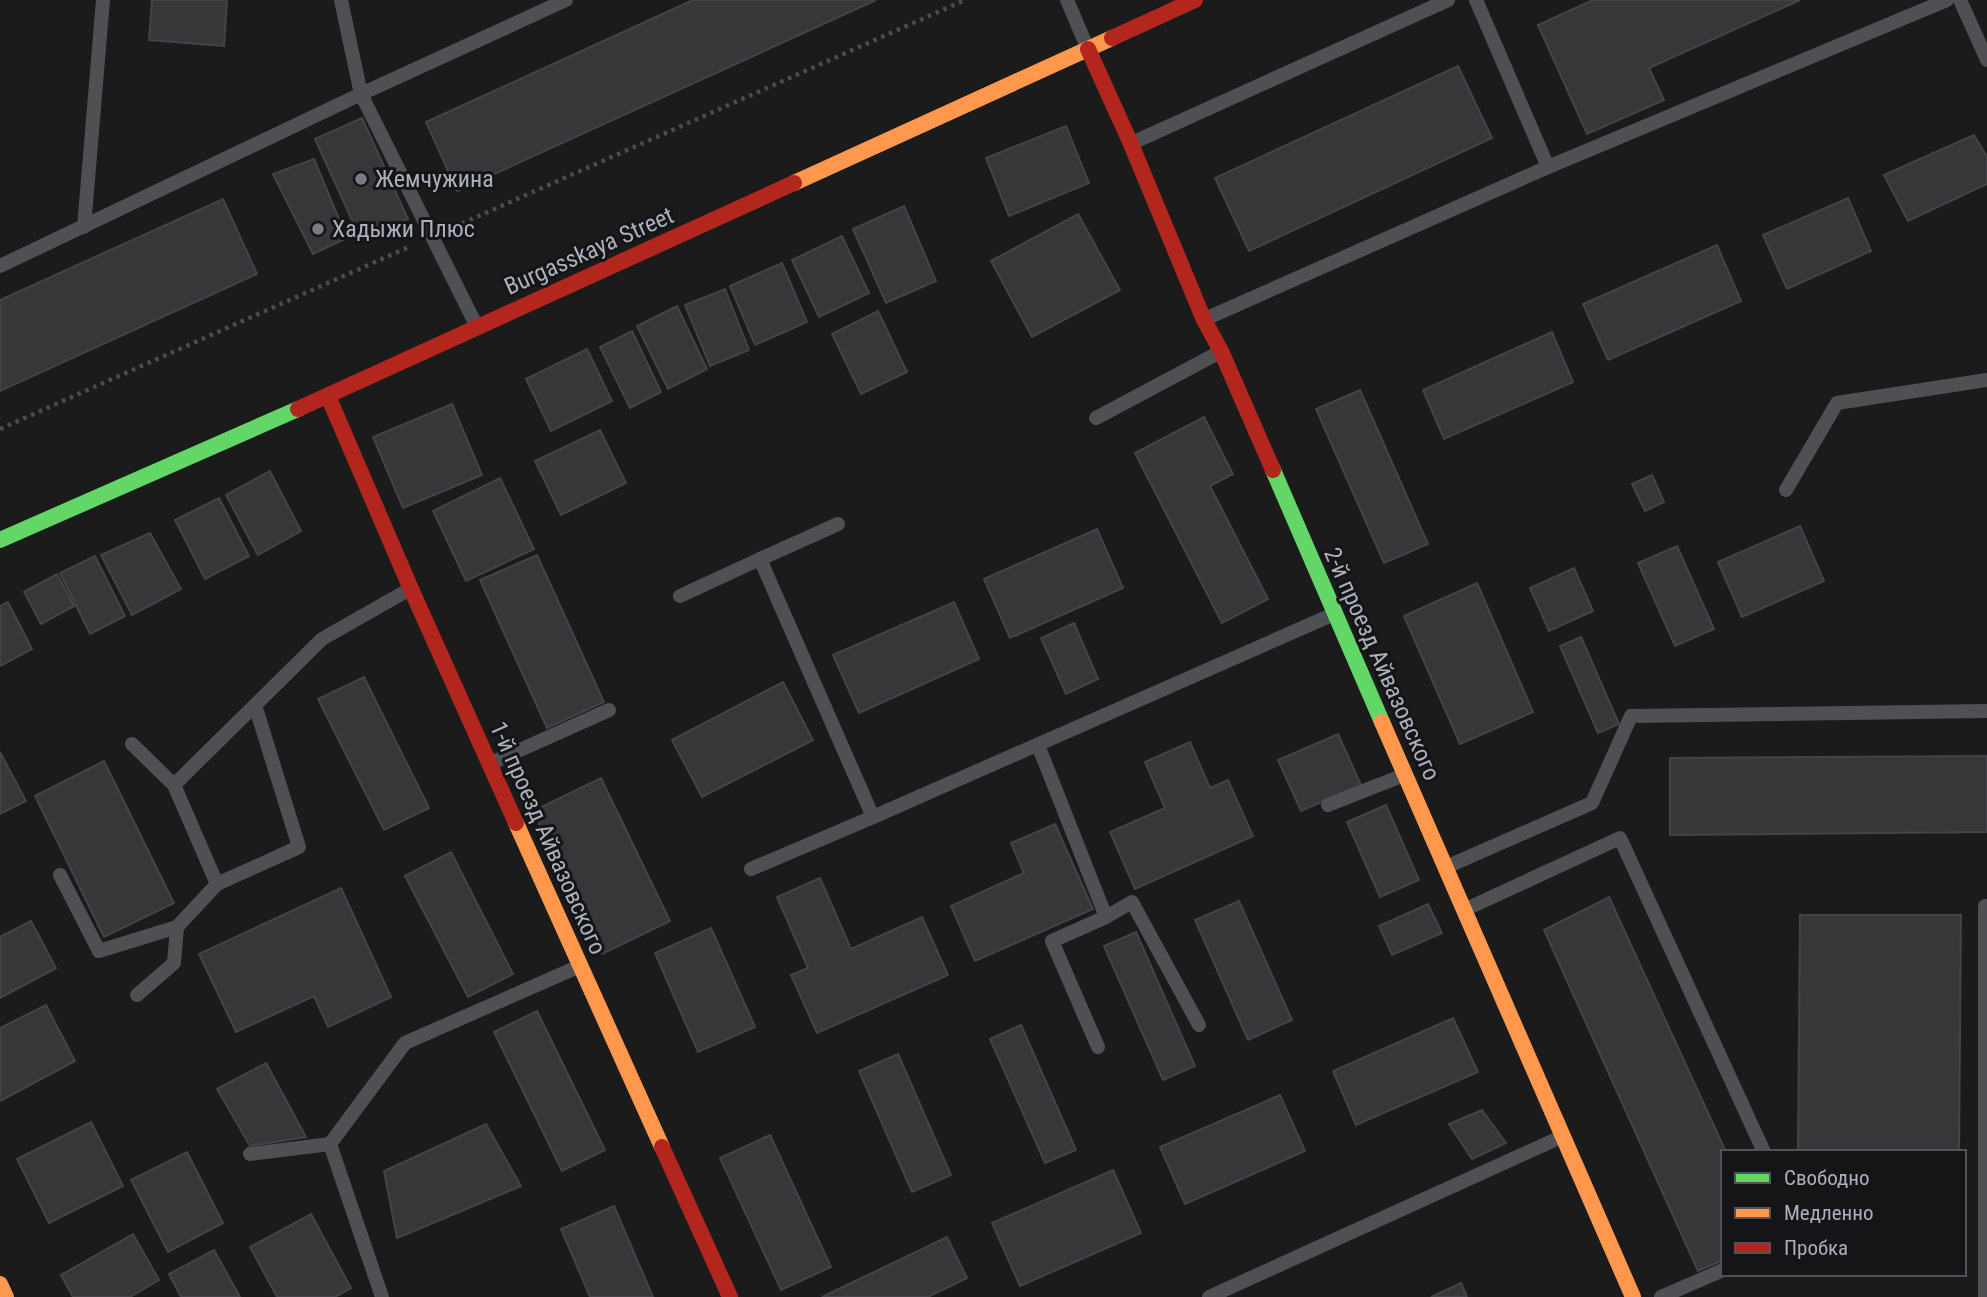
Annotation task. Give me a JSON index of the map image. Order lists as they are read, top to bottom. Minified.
{"streets":{"street":["Burgasskaya Street","2-й проезд Айвазовского","1-й проезд Айвазовского"]},"crossings":[["Burgasskaya Street","2-й проезд Айвазовского"],["Burgasskaya Street","1-й проезд Айвазовского"]],"places":["Жемчужина","Хадыжи Плюс"],"legend":["Свободно","Медленно","Пробка"]}
